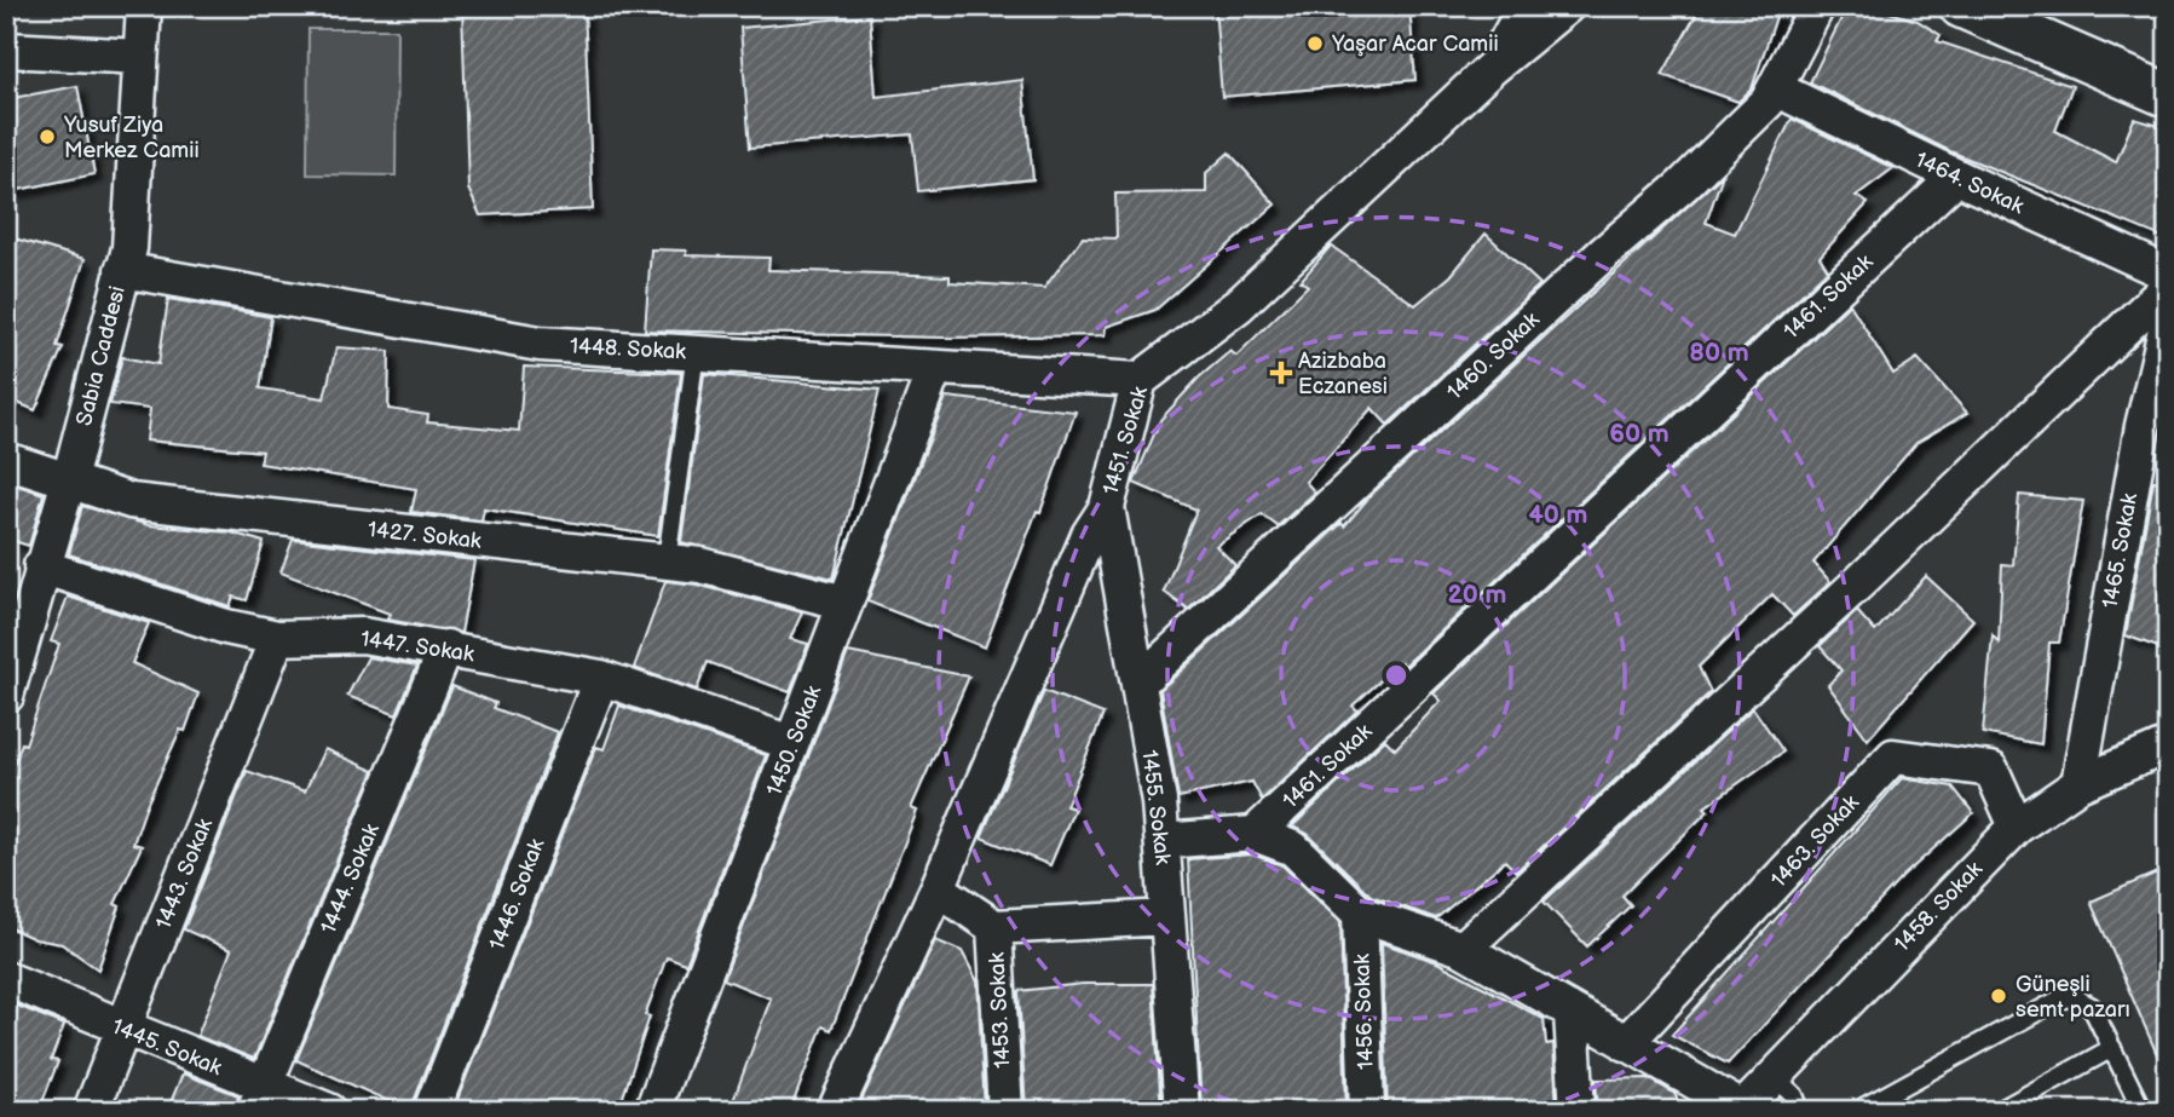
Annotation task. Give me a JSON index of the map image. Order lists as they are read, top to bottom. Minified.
{"streets":{"street":["1464. Sokak","1461. Sokak","1448. Sokak","Sabia Caddesi","1460. Sokak","1451. Sokak","1427. Sokak","1465. Sokak","1447. Sokak","1450. Sokak","1455. Sokak","1463. Sokak","1443. Sokak","1444. Sokak","1446. Sokak","1458. Sokak","1453. Sokak","1456. Sokak","1445. Sokak"]},"crossings":[["1464. Sokak","1461. Sokak"],["1464. Sokak","1460. Sokak"],["1448. Sokak","Sabia Caddesi"],["1448. Sokak","1451. Sokak"],["1448. Sokak","1450. Sokak"],["Sabia Caddesi","1427. Sokak"],["Sabia Caddesi","1447. Sokak"],["1460. Sokak","1455. Sokak"],["1451. Sokak","1455. Sokak"],["1451. Sokak","1453. Sokak"],["1427. Sokak","1450. Sokak"],["1465. Sokak","1458. Sokak"],["1447. Sokak","1450. Sokak"],["1447. Sokak","1443. Sokak"],["1447. Sokak","1444. Sokak"],["1447. Sokak","1446. Sokak"],["1463. Sokak","1458. Sokak"],["1443. Sokak","1445. Sokak"],["1444. Sokak","1445. Sokak"]],"places":{"other":["Yaşar Acar Camii","Yusuf Ziya Merkez Camii","Güneşli semt pazarı"],"health":["Azizbaba Eczanesi"]},"rings":["80 m","60 m","40 m","20 m"]}
